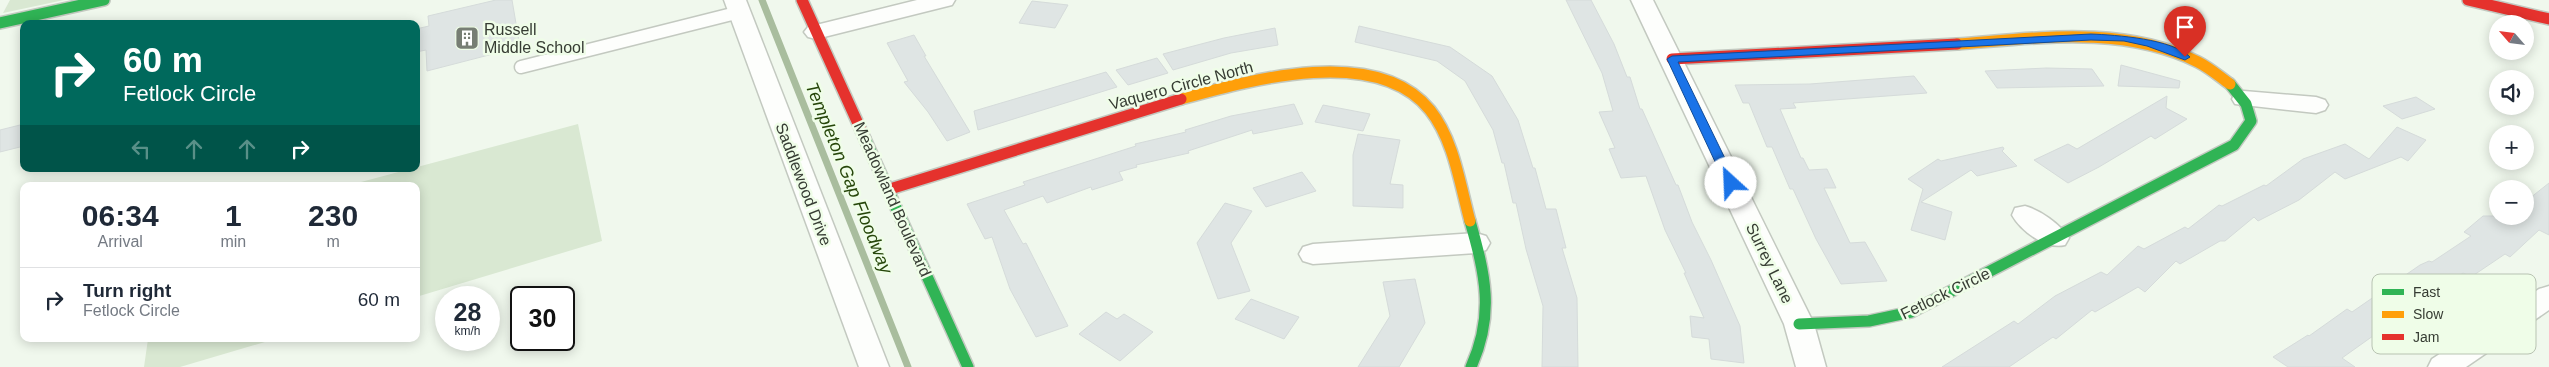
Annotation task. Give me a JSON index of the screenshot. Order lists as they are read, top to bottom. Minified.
{"streets":{"street":["Vaquero Circle North","Saddlewood Drive","Meadowland Boulevard","Surrey Lane","Fetlock Circle"]},"crossings":[["Vaquero Circle North","Meadowland Boulevard"],["Surrey Lane","Fetlock Circle"]],"water":["Templeton Gap Floodway"],"places":{"building":["Russell Middle School"]},"legend":["Fast","Slow","Jam"],"north":"top left","page":{"map_buttons":["+","−"],"turn":["60 m","Fetlock Circle"],"eta":["06:34","Arrival","1","min","230","m"],"list":[{"name":"Turn right","note":"Fetlock Circle","value":"60 m"}],"speed":"28 km/h","limit":"30"}}
